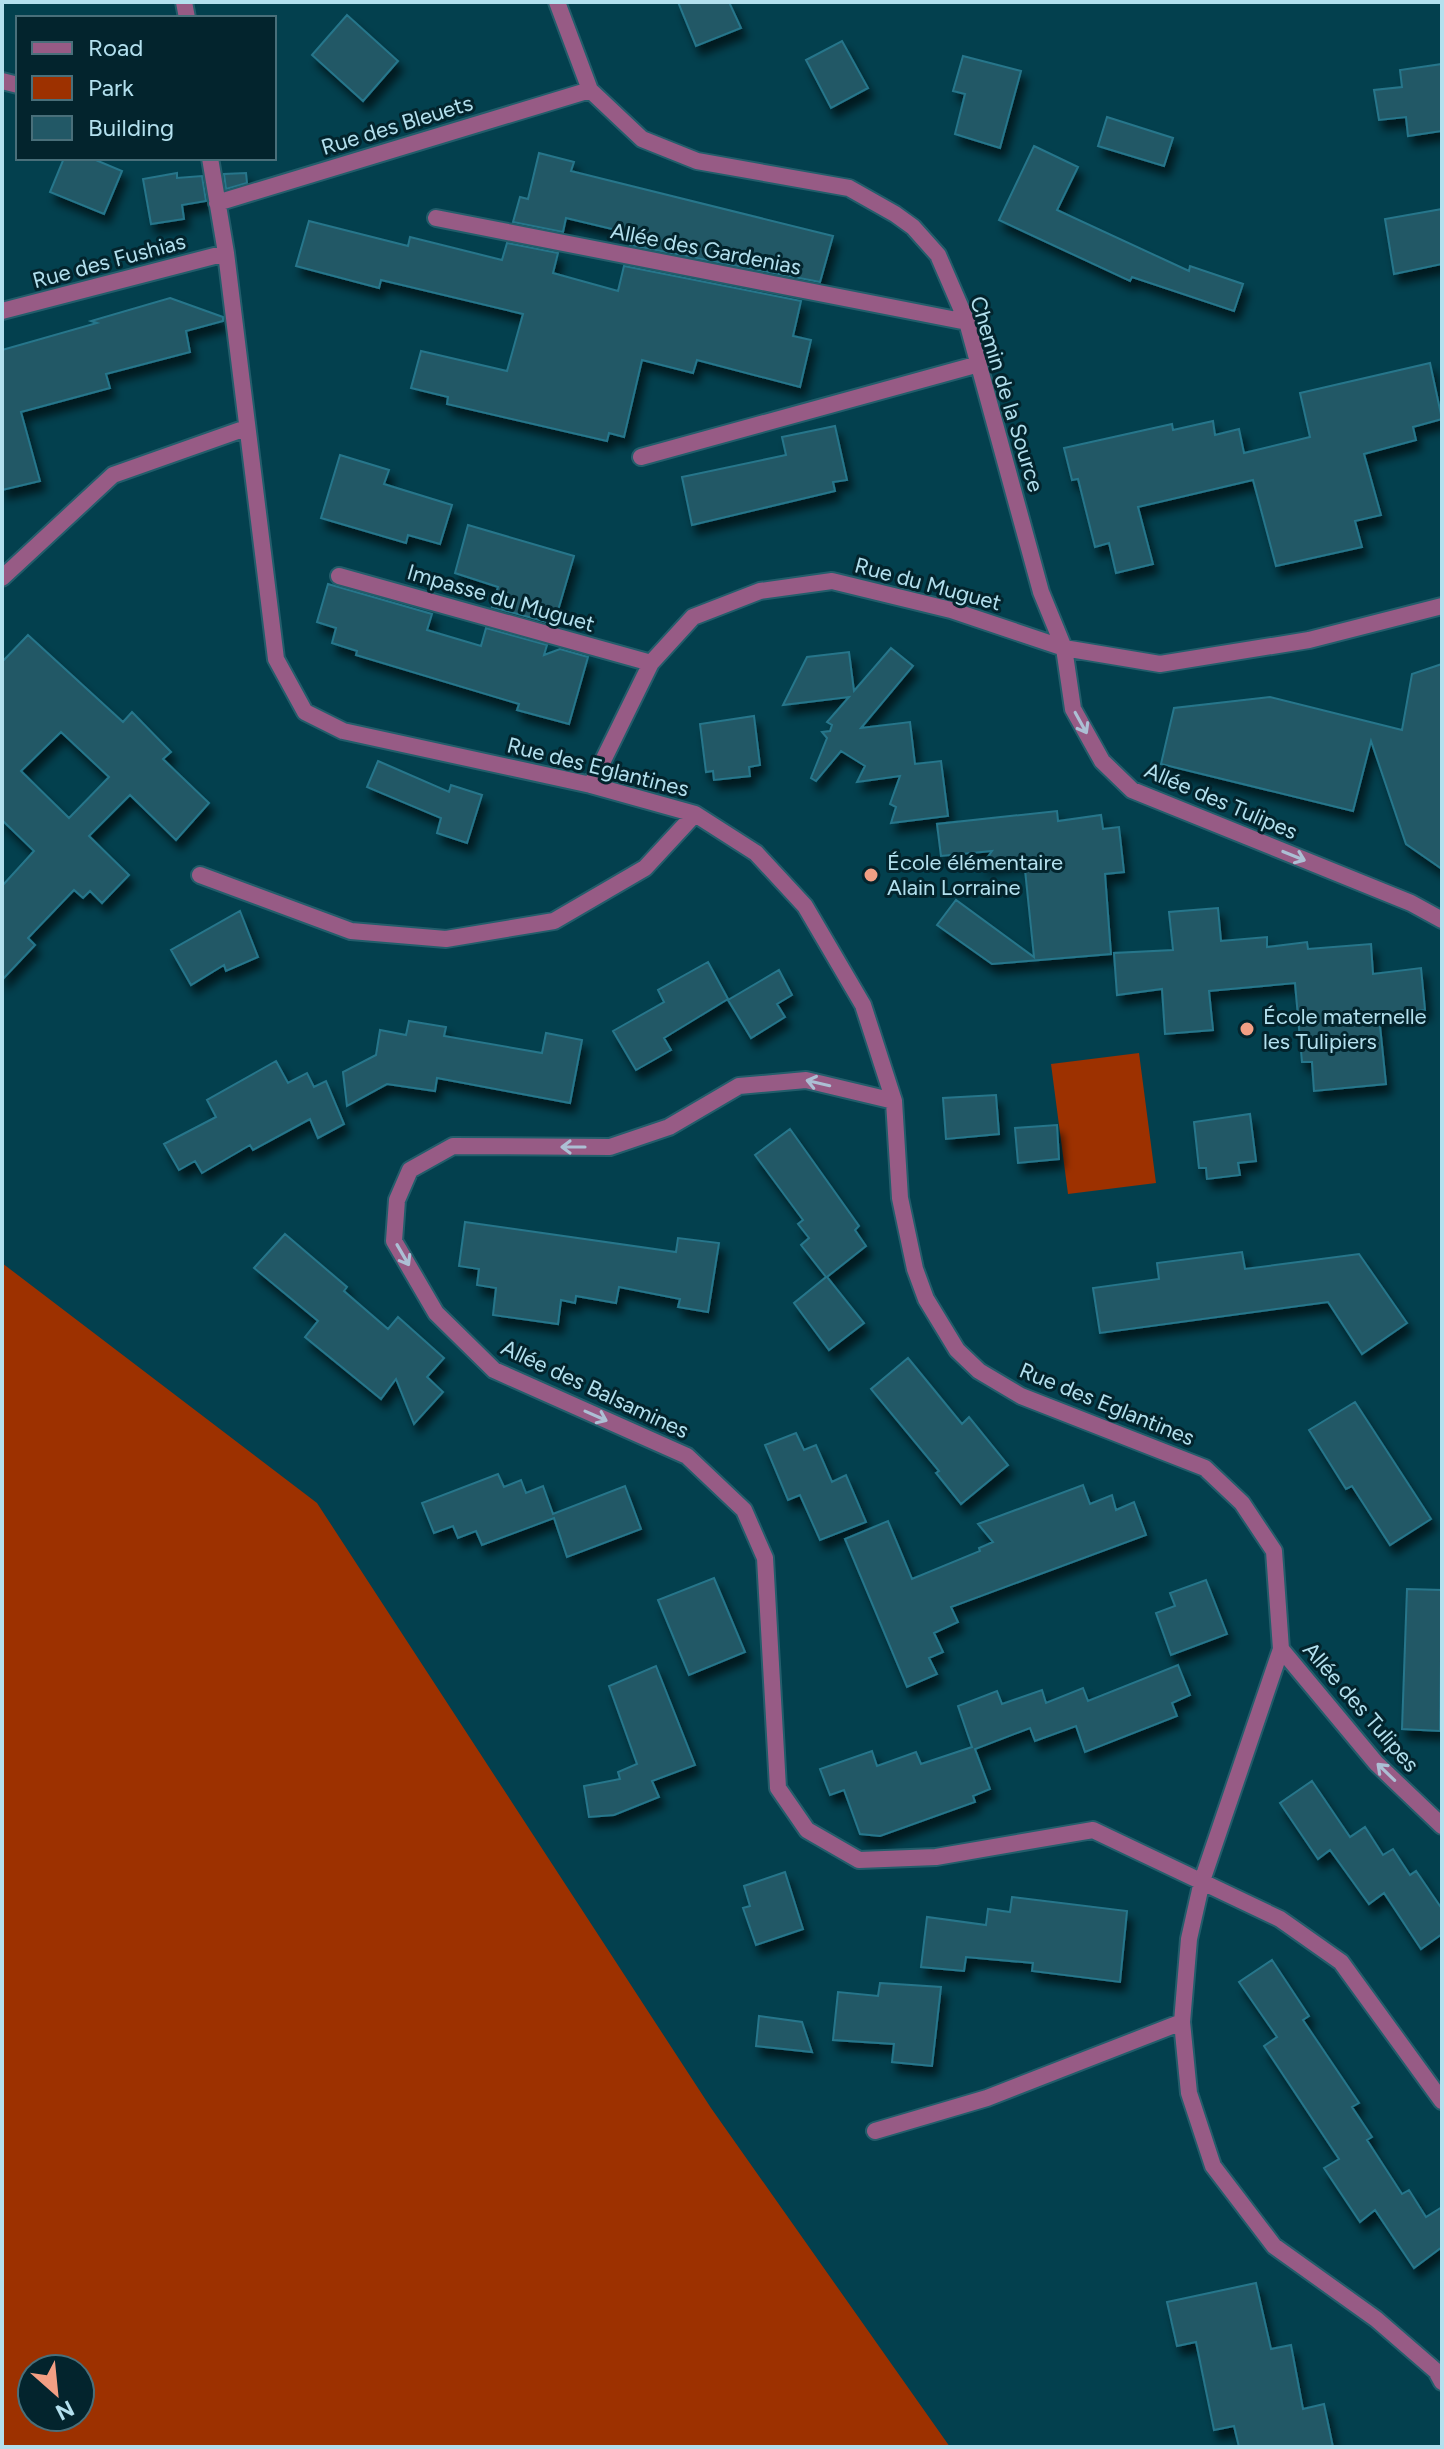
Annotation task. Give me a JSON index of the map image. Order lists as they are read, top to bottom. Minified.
{"streets":{"street":["Rue des Bleuets","Allée des Gardenias","Rue des Fushias","Chemin de la Source","Rue du Muguet","Impasse du Muguet","Rue des Eglantines","Allée des Tulipes","Allée des Balsamines"]},"crossings":[["Rue des Bleuets","Chemin de la Source"],["Rue des Bleuets","Rue des Eglantines"],["Allée des Gardenias","Chemin de la Source"],["Rue des Fushias","Rue des Eglantines"],["Chemin de la Source","Rue du Muguet"],["Chemin de la Source","Allée des Tulipes"],["Rue du Muguet","Impasse du Muguet"],["Rue du Muguet","Rue des Eglantines"],["Rue du Muguet","Allée des Tulipes"],["Rue des Eglantines","Allée des Tulipes"],["Rue des Eglantines","Allée des Balsamines"]],"places":["École élémentaire Alain Lorraine","École maternelle les Tulipiers"],"legend":["Road","Park","Building"],"north":"bottom right"}
